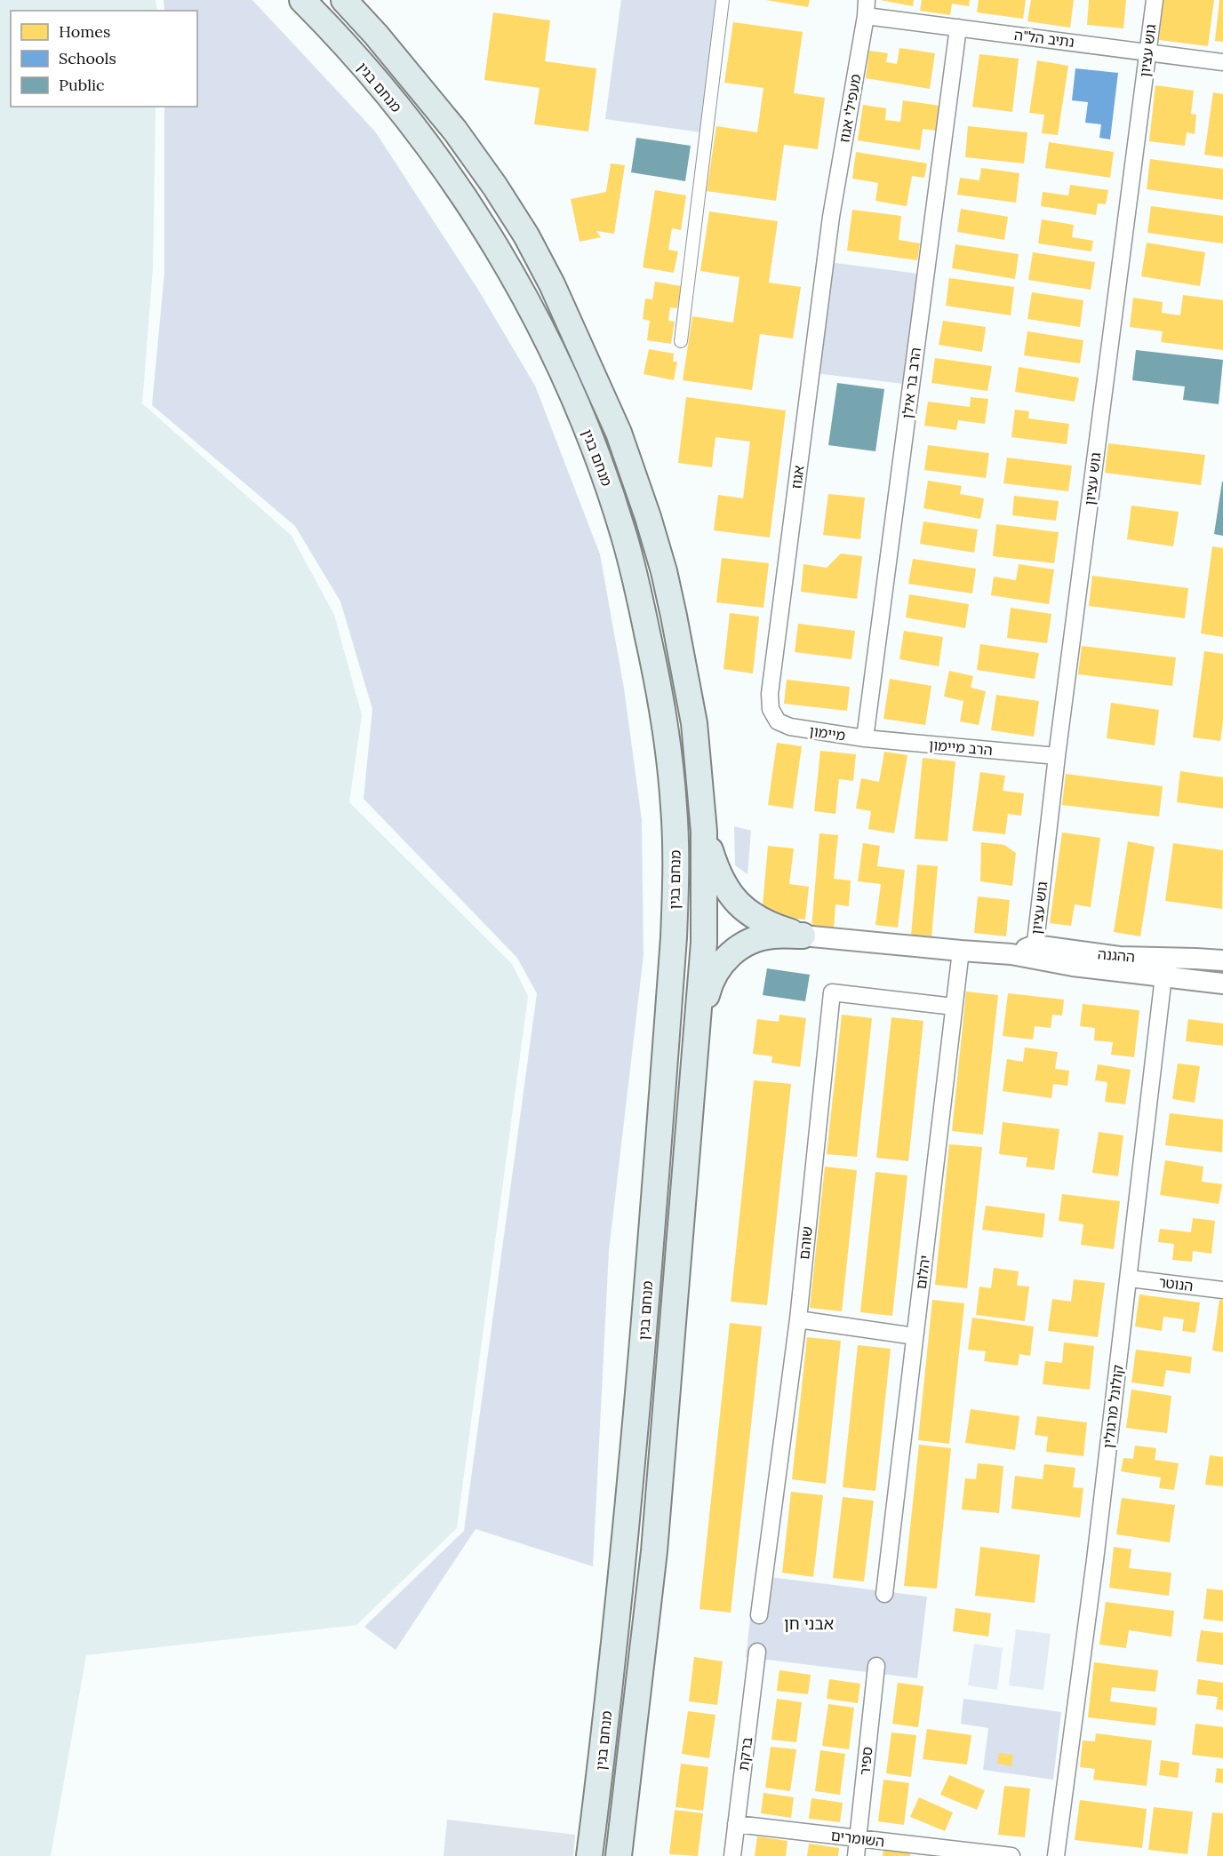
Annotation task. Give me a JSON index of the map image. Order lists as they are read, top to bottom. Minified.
{"streets":{"main road":["מנחם בגין"],"street":["נתיב הל\"ה","גוש עציון","מעפילי אגוז","הרב בר אילן","אגוז","מיימון","הרב מיימון","ההגנה","שוהם","יהלום","הנוטר","קולונל מרגולין","ברקת","ספיר","השומרים"]},"crossings":[["נתיב הל\"ה","גוש עציון"],["נתיב הל\"ה","מעפילי אגוז"],["נתיב הל\"ה","הרב בר אילן"],["גוש עציון","הרב מיימון"],["גוש עציון","ההגנה"],["מעפילי אגוז","אגוז"],["הרב בר אילן","מיימון"],["הרב בר אילן","הרב מיימון"],["אגוז","מיימון"],["מיימון","הרב מיימון"],["ההגנה","יהלום"],["ההגנה","קולונל מרגולין"],["שוהם","יהלום"],["הנוטר","קולונל מרגולין"],["ברקת","השומרים"],["ספיר","השומרים"]],"districts":["אבני חן"],"legend":["Homes","Schools","Public"]}
